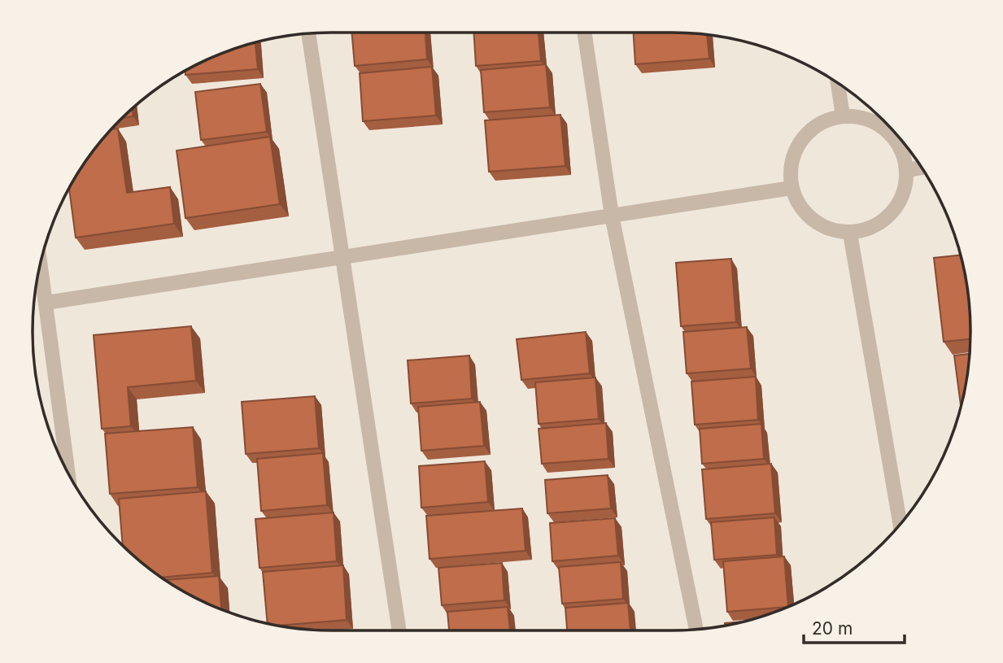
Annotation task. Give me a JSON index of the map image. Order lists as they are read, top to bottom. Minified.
{"scale_bar":"20 m"}
